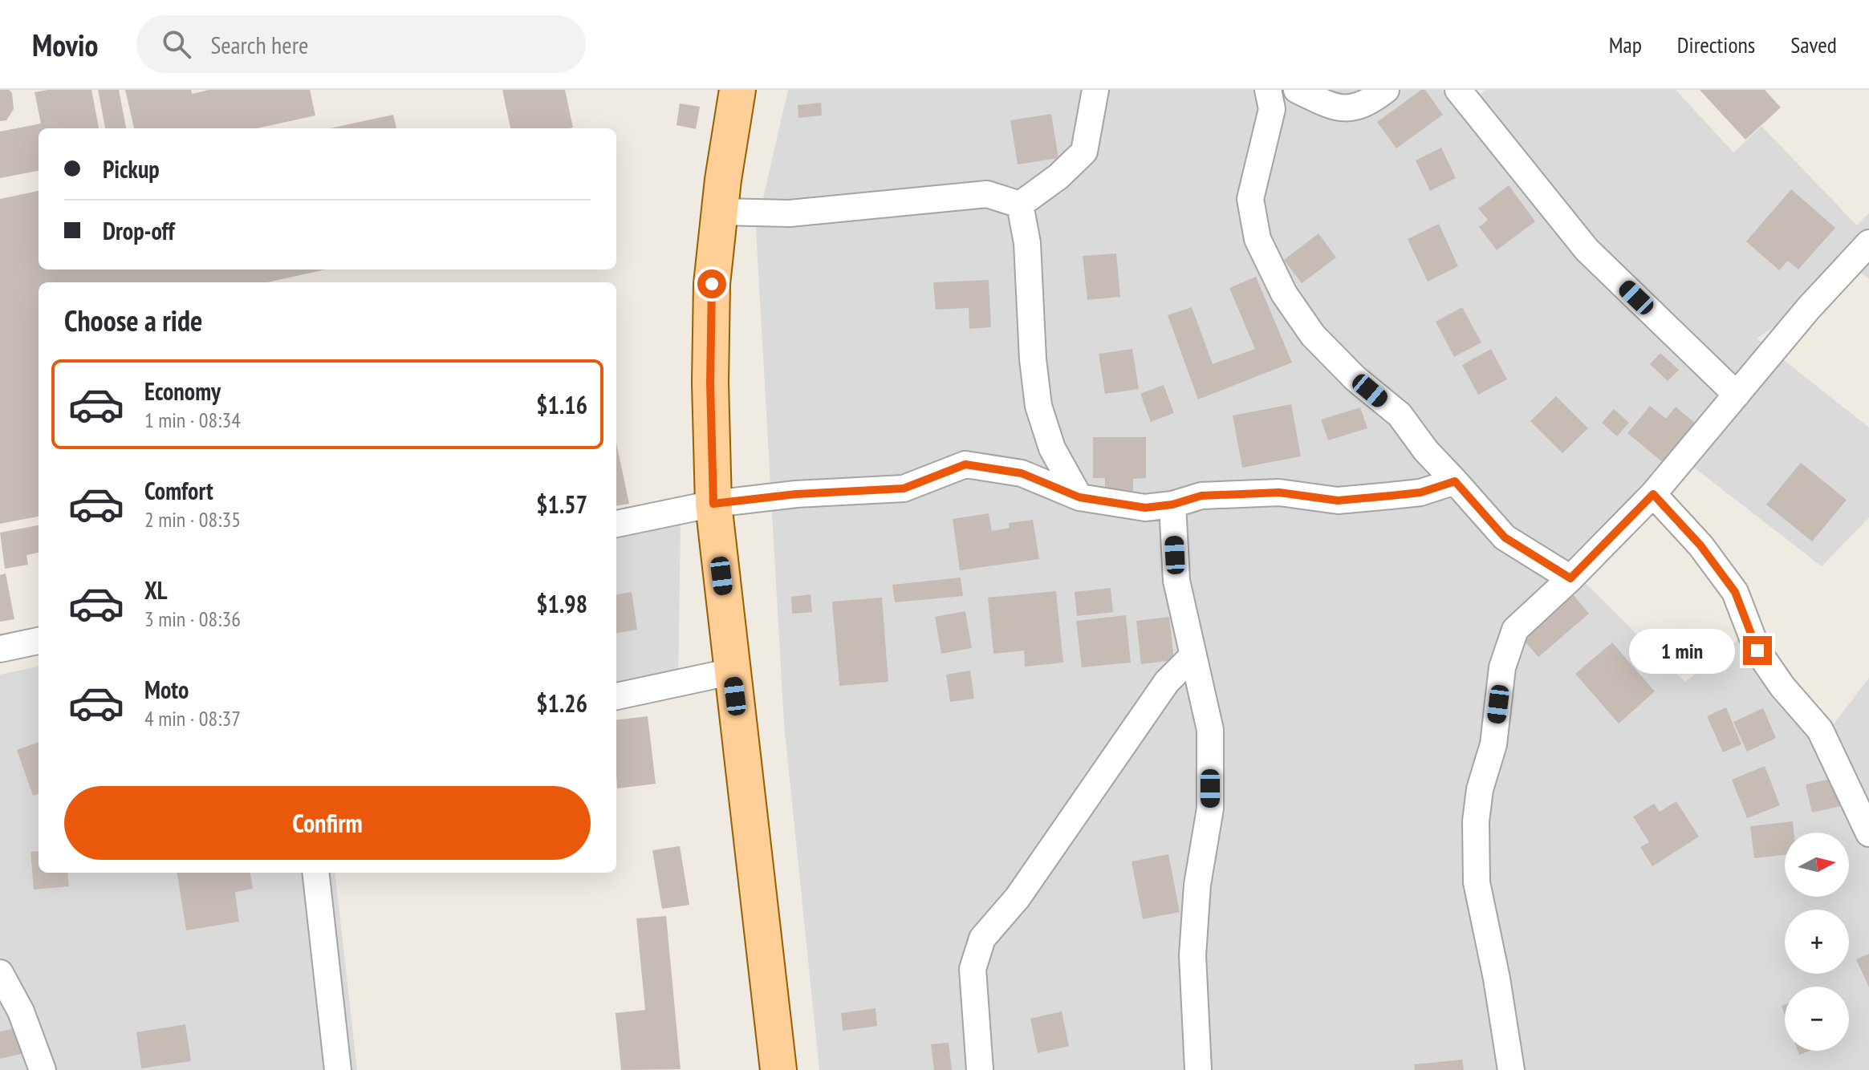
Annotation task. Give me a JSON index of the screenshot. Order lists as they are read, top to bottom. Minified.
{"north":"right","page":{"header":"Movio","search":"Search here","nav":["Map","Directions","Saved"],"banner":["Pickup","Drop-off"],"heading":"Choose a ride","list":[{"name":"Economy","note":"1 min · 08:34","value":"$1.16"},{"name":"Comfort","note":"2 min · 08:35","value":"$1.57"},{"name":"XL","note":"3 min · 08:36","value":"$1.98"},{"name":"Moto","note":"4 min · 08:37","value":"$1.26"}],"bubble":"1 min","buttons":"Confirm","map_buttons":["+","−"]}}
